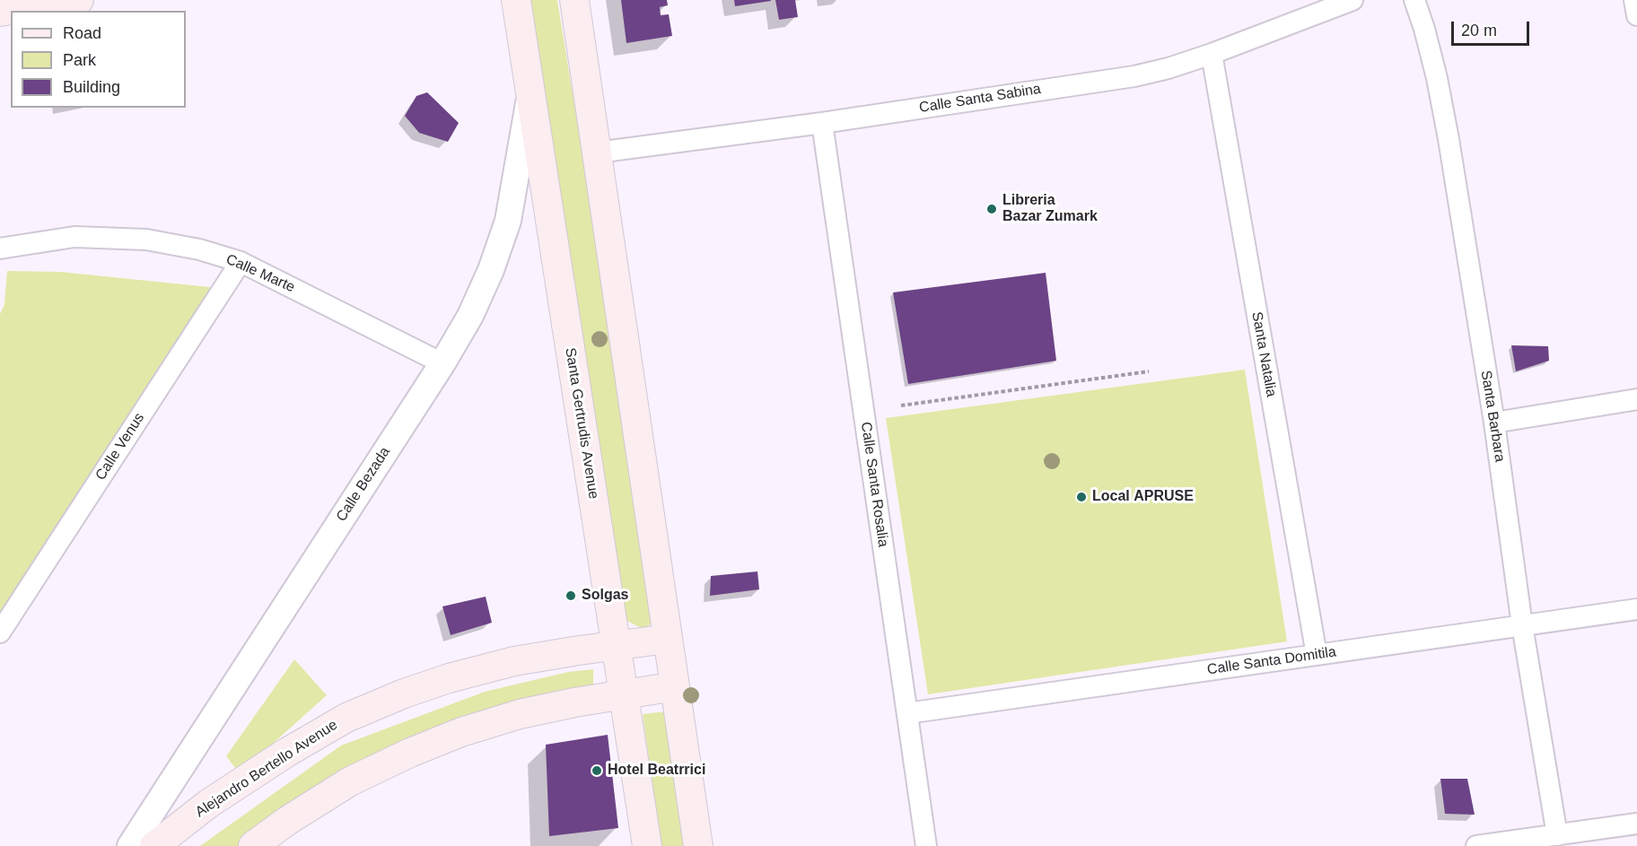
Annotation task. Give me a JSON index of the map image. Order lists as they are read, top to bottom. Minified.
{"streets":{"main road":["Santa Gertrudis Avenue","Alejandro Bertello Avenue"],"street":["Calle Santa Sabina","Calle Marte","Santa Natalia","Santa Barbara","Calle Venus","Calle Bezada","Calle Santa Rosalia","Calle Santa Domitila"]},"crossings":[["Calle Santa Sabina","Santa Natalia"],["Calle Santa Sabina","Calle Santa Rosalia"],["Calle Marte","Calle Venus"],["Calle Marte","Calle Bezada"],["Santa Natalia","Calle Santa Domitila"],["Santa Barbara","Calle Santa Domitila"],["Santa Gertrudis Avenue","Calle Bezada"],["Santa Gertrudis Avenue","Alejandro Bertello Avenue"],["Calle Santa Rosalia","Calle Santa Domitila"]],"places":["Libreria Bazar Zumark","Local APRUSE","Solgas","Hotel Beatrrici"],"legend":["Road","Park","Building"],"scale_bar":"20 m"}
